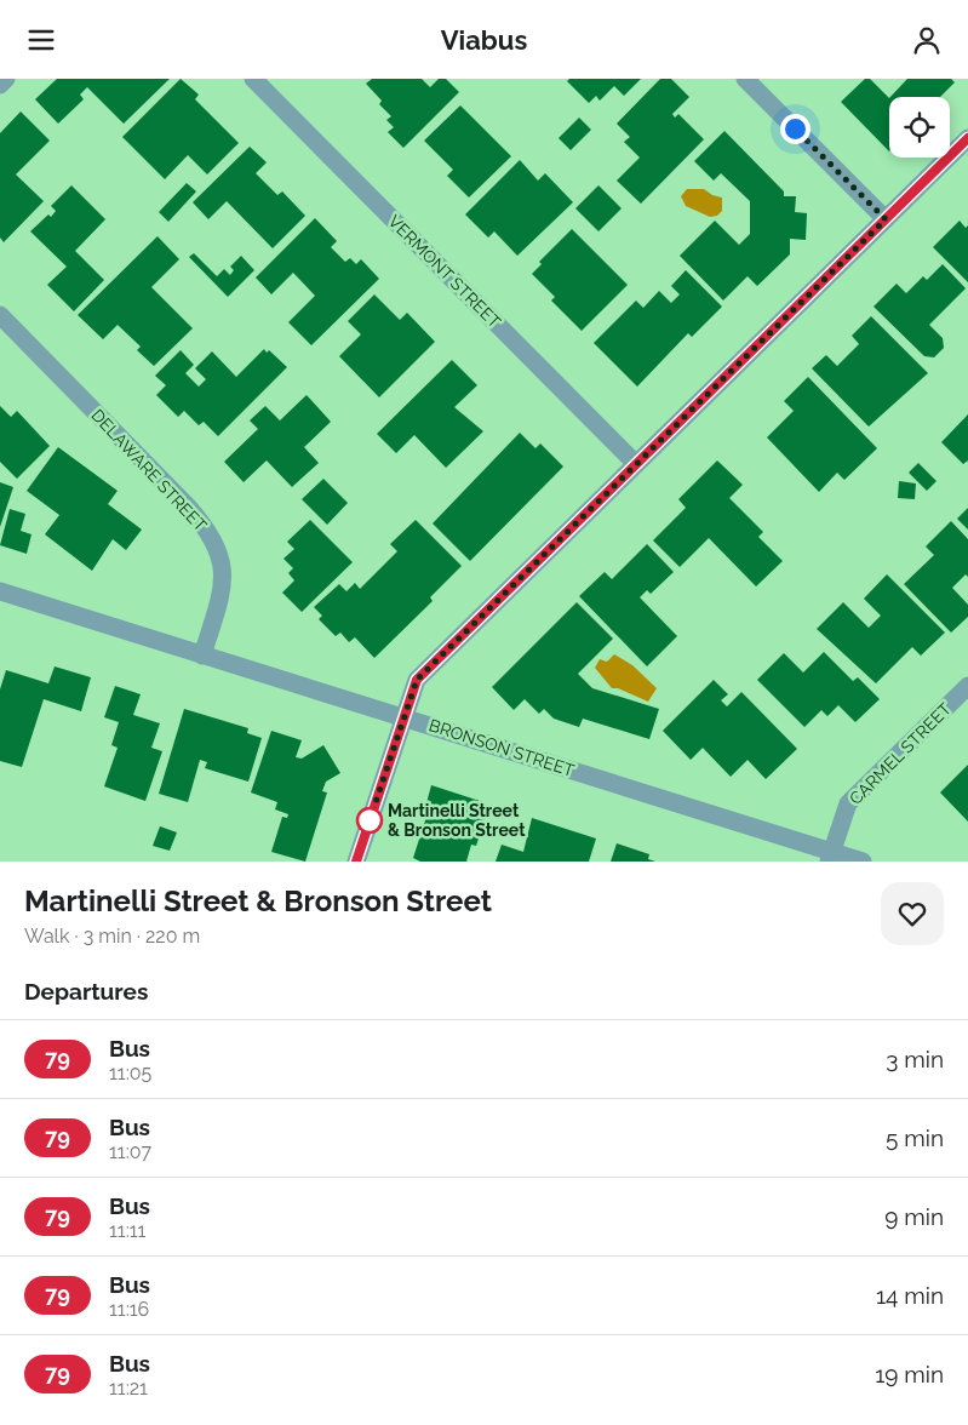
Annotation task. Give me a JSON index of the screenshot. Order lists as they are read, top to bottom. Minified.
{"streets":{"street":["VERMONT STREET","DELAWARE STREET","BRONSON STREET","CARMEL STREET"]},"crossings":[["DELAWARE STREET","BRONSON STREET"],["BRONSON STREET","CARMEL STREET"]],"places":["Martinelli Street & Bronson Street"],"lines":["bus line 79"],"page":{"header":"Viabus","heading":[["Martinelli Street & Bronson Street","Walk · 3 min · 220 m"],"Departures"],"list":[{"mark":"79","name":"Bus","note":"11:05","value":"3 min"},{"mark":"79","name":"Bus","note":"11:07","value":"5 min"},{"mark":"79","name":"Bus","note":"11:11","value":"9 min"},{"mark":"79","name":"Bus","note":"11:16","value":"14 min"},{"mark":"79","name":"Bus","note":"11:21","value":"19 min"}]}}
